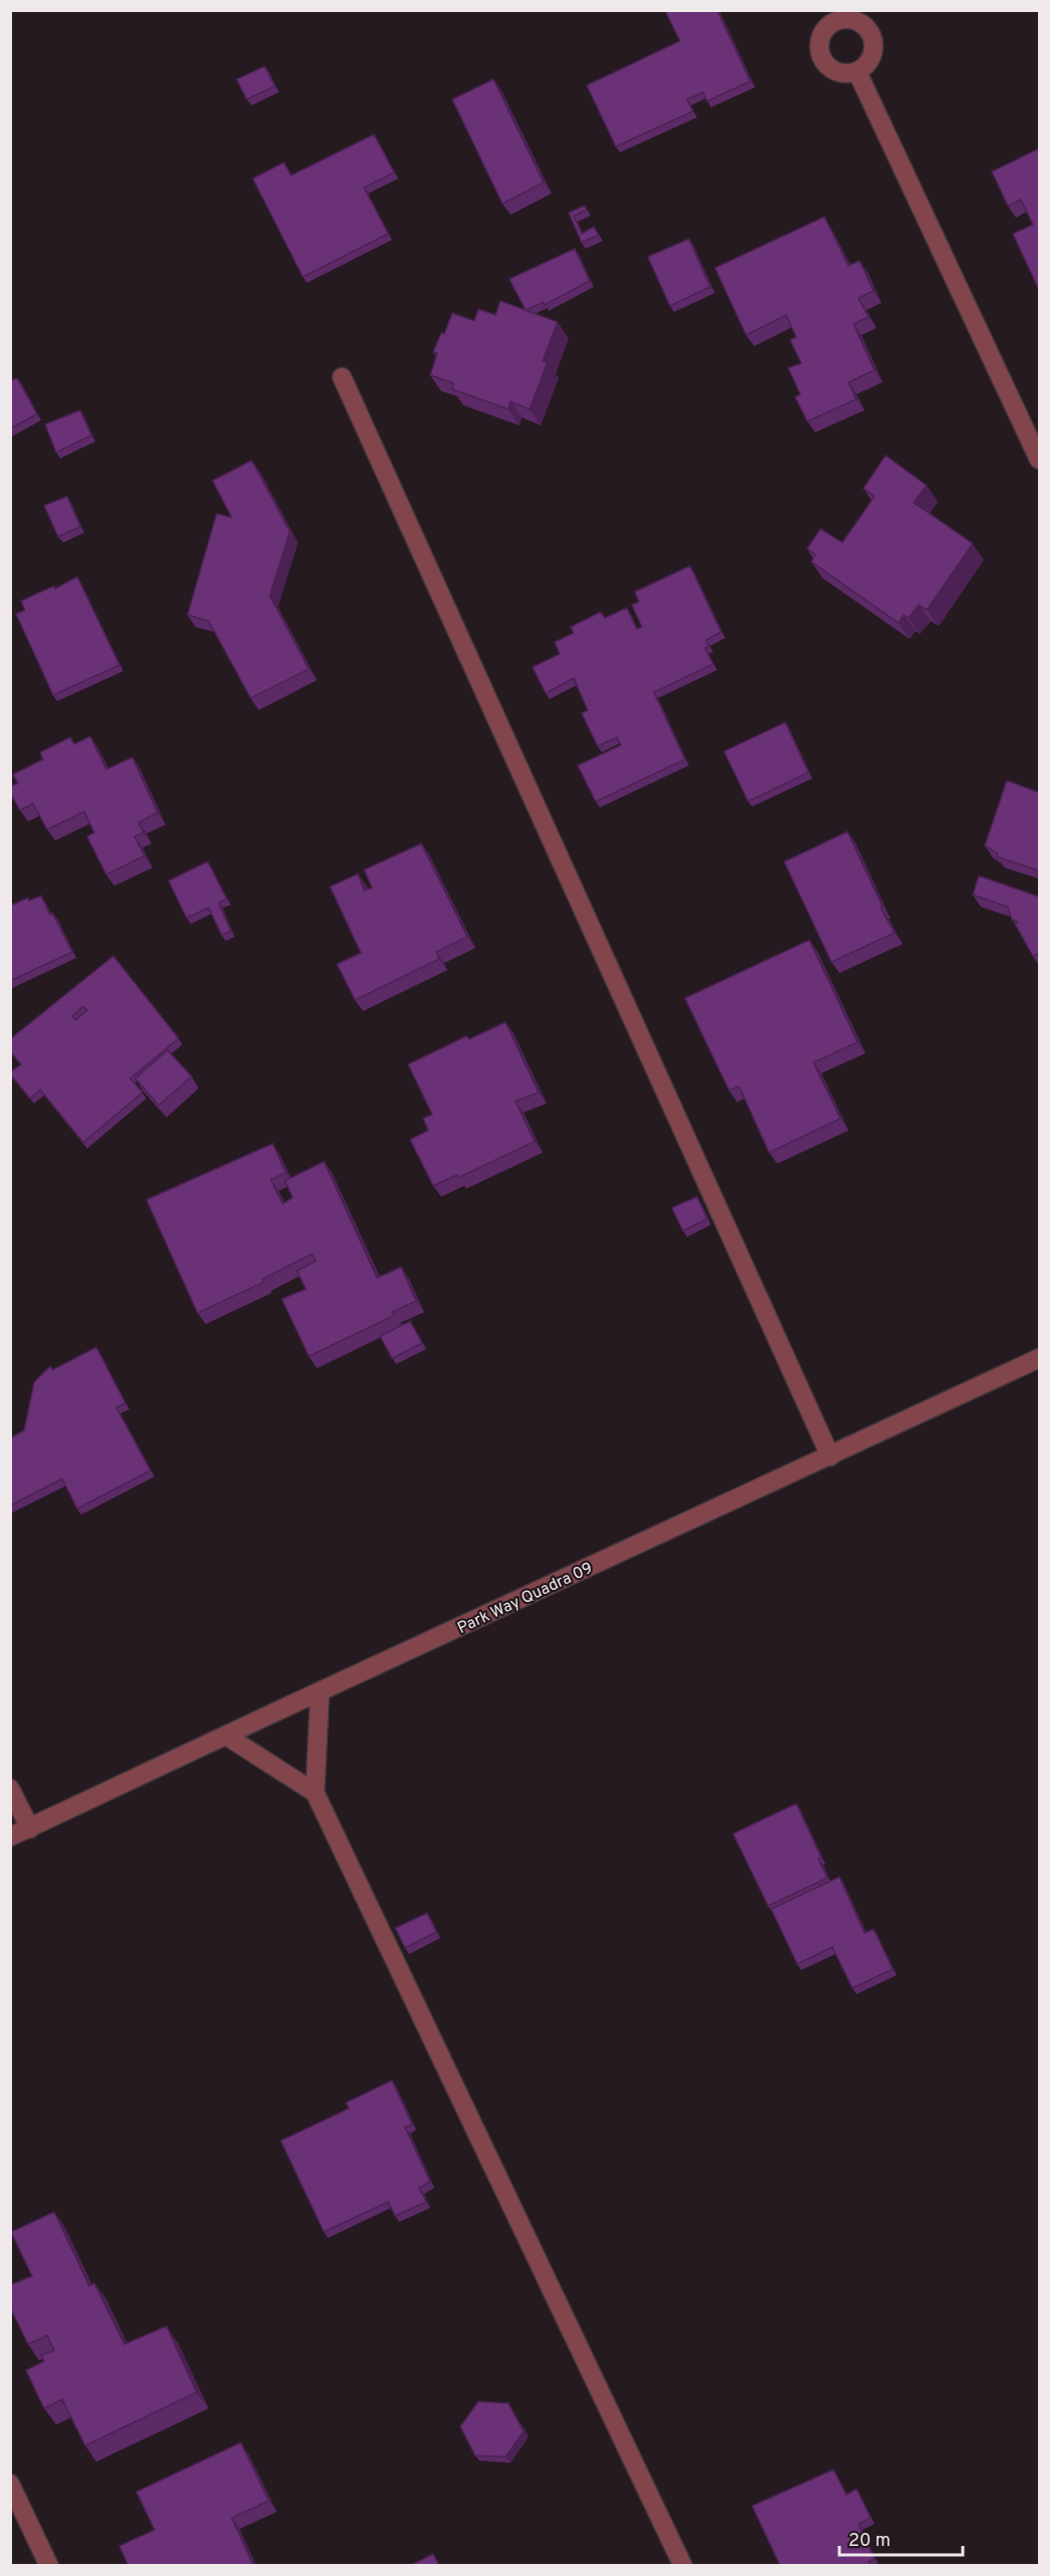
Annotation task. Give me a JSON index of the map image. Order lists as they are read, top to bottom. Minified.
{"streets":{"street":["Park Way Quadra 09"]},"scale_bar":"20 m"}
